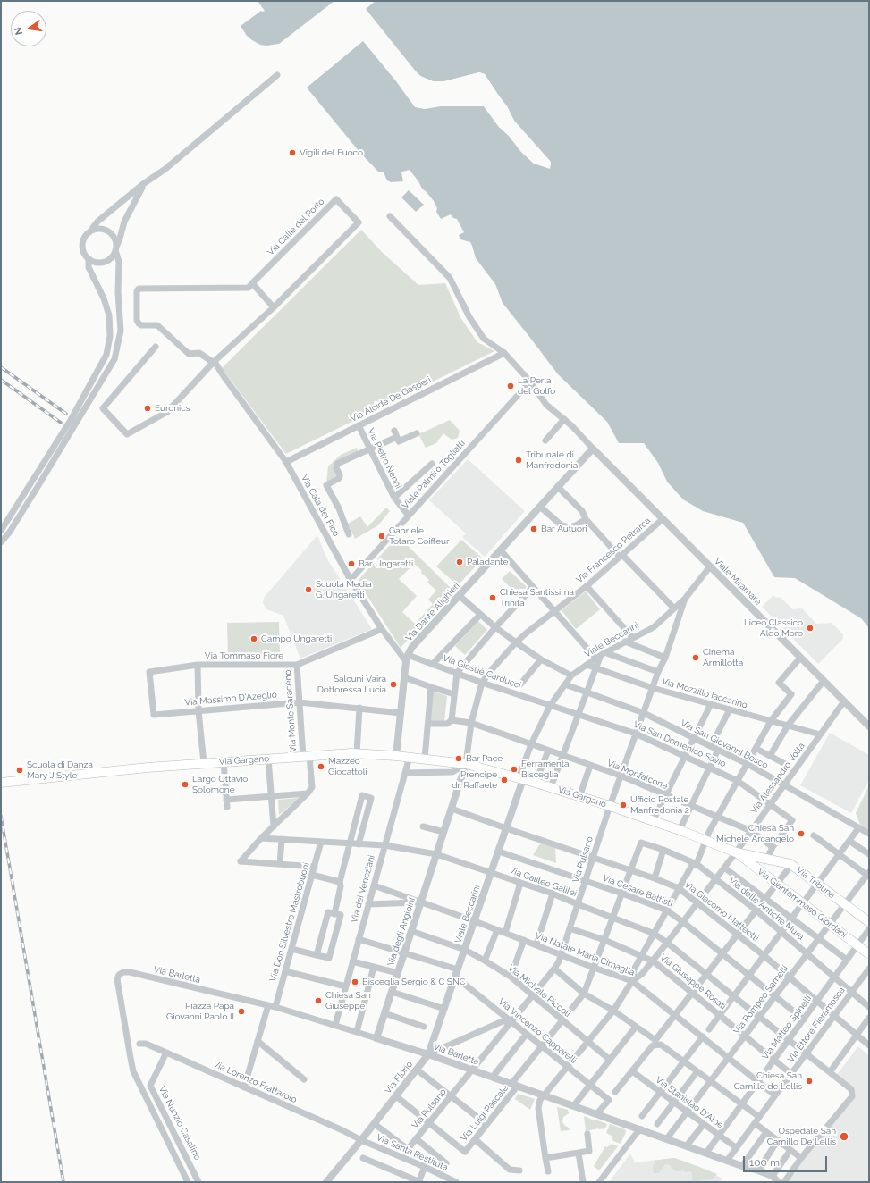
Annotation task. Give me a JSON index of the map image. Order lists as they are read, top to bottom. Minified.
{"streets":{"main road":["Via Gargano","Via Tribuna","Via Giantommaso Giordani"],"street":["Via Calle del Porto","Via Alcide De Gasperi","Via Pietro Nenni","Viale Palmiro Togliatti","Via Cala del Fico","Via Francesco Petrarca","Viale Miramare","Via Dante Alighieri","Viale Beccarini","Via Tommaso Fiore","Via Giosuè Carducci","Via Mozzillo Iaccarino","Via Massimo D'Azeglio","Via Monte Saraceno","Via San Domenico Savio","Via San Giovanni Bosco","Via Monfalcone","Via Alessandro Volta","Via Pulsano","Via Galileo Galilei","Via dei Veneziani","Via Cesare Battisti","Via delle Antiche Mura","Via Giacomo Matteotti","Via Don Silvestro Mastrobuoni","Via degli Angioini","Via Natale Maria Cimaglia","Via Barletta","Via Giuseppe Rosati","Via Michele Piccoli","Via Pompeo Sarnelli","Via Ettore Fieramosca","Via Matteo Spinelli","Via Vincenzo Capparelli","Via Florio","Via Lorenzo Frattarolo","Via Stanislao D'Aloè","Via Luigi Pascale","Via Nunzio Casalino","Via Santa Restituta"]},"crossings":[["Via Calle del Porto","Via Cala del Fico"],["Via Alcide De Gasperi","Via Pietro Nenni"],["Via Alcide De Gasperi","Via Cala del Fico"],["Via Pietro Nenni","Viale Palmiro Togliatti"],["Viale Palmiro Togliatti","Via Cala del Fico"],["Via Cala del Fico","Via Dante Alighieri"],["Via Cala del Fico","Via Tommaso Fiore"],["Via Cala del Fico","Via Giosuè Carducci"],["Via Francesco Petrarca","Viale Miramare"],["Via Francesco Petrarca","Via Giosuè Carducci"],["Viale Miramare","Via Dante Alighieri"],["Viale Miramare","Viale Beccarini"],["Viale Miramare","Via Alessandro Volta"],["Via Dante Alighieri","Via Giosuè Carducci"],["Via Dante Alighieri","Via Massimo D'Azeglio"],["Via Dante Alighieri","Via Gargano"],["Viale Beccarini","Via Giosuè Carducci"],["Viale Beccarini","Via Mozzillo Iaccarino"],["Viale Beccarini","Via San Domenico Savio"],["Viale Beccarini","Via San Giovanni Bosco"],["Viale Beccarini","Via Gargano"],["Viale Beccarini","Via Monfalcone"],["Viale Beccarini","Via Pulsano"],["Viale Beccarini","Via Galileo Galilei"],["Viale Beccarini","Via Cesare Battisti"],["Viale Beccarini","Via Giacomo Matteotti"],["Viale Beccarini","Via Natale Maria Cimaglia"],["Viale Beccarini","Via Barletta"],["Viale Beccarini","Via Michele Piccoli"],["Viale Beccarini","Via Vincenzo Capparelli"],["Viale Beccarini","Via Florio"],["Via Tommaso Fiore","Via Massimo D'Azeglio"],["Via Tommaso Fiore","Via Monte Saraceno"],["Via Tommaso Fiore","Via Gargano"],["Via Giosuè Carducci","Via San Domenico Savio"],["Via Mozzillo Iaccarino","Via Alessandro Volta"],["Via Mozzillo Iaccarino","Via Pulsano"],["Via Massimo D'Azeglio","Via Monte Saraceno"],["Via Monte Saraceno","Via Gargano"],["Via San Domenico Savio","Via Monfalcone"],["Via San Domenico Savio","Via Alessandro Volta"],["Via San Domenico Savio","Via Pulsano"],["Via San Giovanni Bosco","Via Alessandro Volta"],["Via San Giovanni Bosco","Via Pulsano"],["Via Gargano","Via Alessandro Volta"],["Via Gargano","Via Pulsano"],["Via Gargano","Via Tribuna"],["Via Gargano","Via dei Veneziani"],["Via Gargano","Via Giantommaso Giordani"],["Via Gargano","Via degli Angioini"],["Via Monfalcone","Via Alessandro Volta"],["Via Monfalcone","Via Pulsano"],["Via Alessandro Volta","Via Galileo Galilei"],["Via Alessandro Volta","Via Tribuna"],["Via Alessandro Volta","Via Cesare Battisti"],["Via Alessandro Volta","Via Giantommaso Giordani"],["Via Alessandro Volta","Via delle Antiche Mura"],["Via Alessandro Volta","Via Giacomo Matteotti"],["Via Alessandro Volta","Via Natale Maria Cimaglia"],["Via Alessandro Volta","Via Giuseppe Rosati"],["Via Pulsano","Via Galileo Galilei"],["Via Pulsano","Via Cesare Battisti"],["Via Pulsano","Via Giacomo Matteotti"],["Via Pulsano","Via Natale Maria Cimaglia"],["Via Pulsano","Via Barletta"],["Via Pulsano","Via Giuseppe Rosati"],["Via Pulsano","Via Michele Piccoli"],["Via Pulsano","Via Vincenzo Capparelli"],["Via Pulsano","Via Florio"],["Via Pulsano","Via Luigi Pascale"],["Via Galileo Galilei","Via dei Veneziani"],["Via Galileo Galilei","Via Don Silvestro Mastrobuoni"],["Via Galileo Galilei","Via degli Angioini"],["Via Galileo Galilei","Via Pompeo Sarnelli"],["Via Galileo Galilei","Via Ettore Fieramosca"],["Via Galileo Galilei","Via Matteo Spinelli"],["Via Galileo Galilei","Via Luigi Pascale"],["Via Tribuna","Via Giantommaso Giordani"],["Via Tribuna","Via Pompeo Sarnelli"],["Via dei Veneziani","Via Natale Maria Cimaglia"],["Via dei Veneziani","Via Barletta"],["Via Cesare Battisti","Via Pompeo Sarnelli"],["Via Cesare Battisti","Via Matteo Spinelli"],["Via Cesare Battisti","Via Luigi Pascale"],["Via Giantommaso Giordani","Via Pompeo Sarnelli"],["Via Giantommaso Giordani","Via Matteo Spinelli"],["Via delle Antiche Mura","Via Pompeo Sarnelli"],["Via delle Antiche Mura","Via Ettore Fieramosca"],["Via delle Antiche Mura","Via Matteo Spinelli"],["Via delle Antiche Mura","Via Luigi Pascale"],["Via Giacomo Matteotti","Via degli Angioini"],["Via Giacomo Matteotti","Via Pompeo Sarnelli"],["Via Giacomo Matteotti","Via Ettore Fieramosca"],["Via Giacomo Matteotti","Via Matteo Spinelli"],["Via Giacomo Matteotti","Via Luigi Pascale"],["Via Don Silvestro Mastrobuoni","Via Barletta"],["Via degli Angioini","Via Natale Maria Cimaglia"],["Via degli Angioini","Via Barletta"],["Via degli Angioini","Via Michele Piccoli"],["Via Natale Maria Cimaglia","Via Pompeo Sarnelli"],["Via Natale Maria Cimaglia","Via Ettore Fieramosca"],["Via Natale Maria Cimaglia","Via Matteo Spinelli"],["Via Natale Maria Cimaglia","Via Luigi Pascale"],["Via Barletta","Via Pompeo Sarnelli"],["Via Barletta","Via Ettore Fieramosca"],["Via Barletta","Via Matteo Spinelli"],["Via Barletta","Via Vincenzo Capparelli"],["Via Barletta","Via Florio"],["Via Barletta","Via Luigi Pascale"],["Via Giuseppe Rosati","Via Pompeo Sarnelli"],["Via Giuseppe Rosati","Via Ettore Fieramosca"],["Via Giuseppe Rosati","Via Matteo Spinelli"],["Via Giuseppe Rosati","Via Luigi Pascale"],["Via Michele Piccoli","Via Luigi Pascale"],["Via Pompeo Sarnelli","Via Stanislao D'Aloè"],["Via Ettore Fieramosca","Via Stanislao D'Aloè"],["Via Matteo Spinelli","Via Stanislao D'Aloè"],["Via Vincenzo Capparelli","Via Florio"],["Via Vincenzo Capparelli","Via Luigi Pascale"],["Via Florio","Via Lorenzo Frattarolo"],["Via Florio","Via Santa Restituta"],["Via Lorenzo Frattarolo","Via Nunzio Casalino"],["Via Lorenzo Frattarolo","Via Santa Restituta"]],"places":["Vigili del Fuoco","La Perla del Golfo","Euronics","Tribunale di Manfredonia","Bar Autuori","Gabriele Totaro Coiffeur","Paladante","Bar Ungaretti","Scuola Media G. Ungaretti","Chiesa Santissima Trinità","Liceo Classico Aldo Moro","Campo Ungaretti","Cinema Armillotta","Salcuni Vaira Dottoressa Lucia","Bar Pace","Mazzeo Giocattoli","Ferramenta Bisceglia","Scuola di Danza Mary J Style","Prencipe dr. Raffaele","Largo Ottavio Solomone","Ufficio Postale Manfredonia 2","Chiesa San Michele Arcangelo","Bisceglia Sergio & C SNC","Chiesa San Giuseppe","Piazza Papa Giovanni Paolo II","Chiesa San Camillo de Lellis","Ospedale San Camillo De Lellis"],"scale_bar":"100 m","north":"left"}
